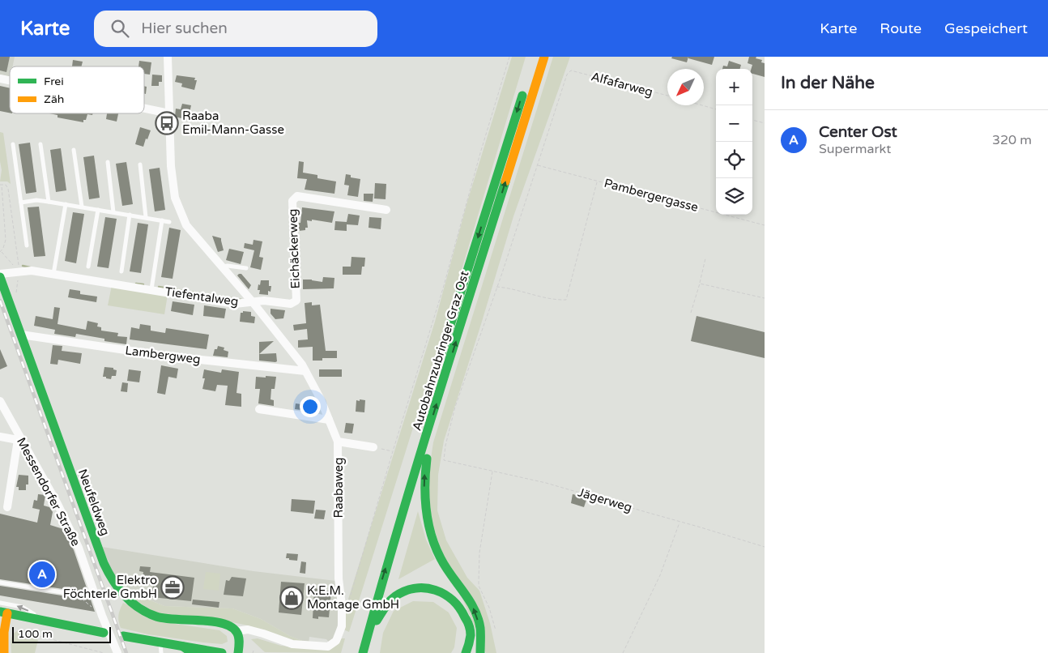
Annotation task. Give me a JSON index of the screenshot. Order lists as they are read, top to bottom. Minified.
{"streets":{"main road":["Autobahnzubringer Graz Ost","Neufeldweg"],"street":["Eichäckerweg","Tiefentalweg","Lambergweg","Raabaweg","Messendorfer Straße"],"path":["Alfafarweg","Pambergergasse","Jägerweg"]},"crossings":[["Alfafarweg","Pambergergasse"],["Eichäckerweg","Tiefentalweg"],["Eichäckerweg","Raabaweg"],["Tiefentalweg","Raabaweg"],["Lambergweg","Raabaweg"],["Lambergweg","Neufeldweg"],["Raabaweg","Neufeldweg"]],"places":{"bus stop":["Raaba Emil-Mann-Gasse"],"office":["Elektro Föchterle GmbH"],"shop":["K.E.M. Montage GmbH"]},"legend":["Frei","Zäh"],"scale_bar":"100 m","north":"bottom left","page":{"header":"Karte","search":"Hier suchen","nav":["Karte","Route","Gespeichert"],"heading":"In der Nähe","map_buttons":["+","−"],"list":[{"mark":"A","name":"Center Ost","note":"Supermarkt","value":"320 m"}],"pins":"A","scale":"100 m"}}
